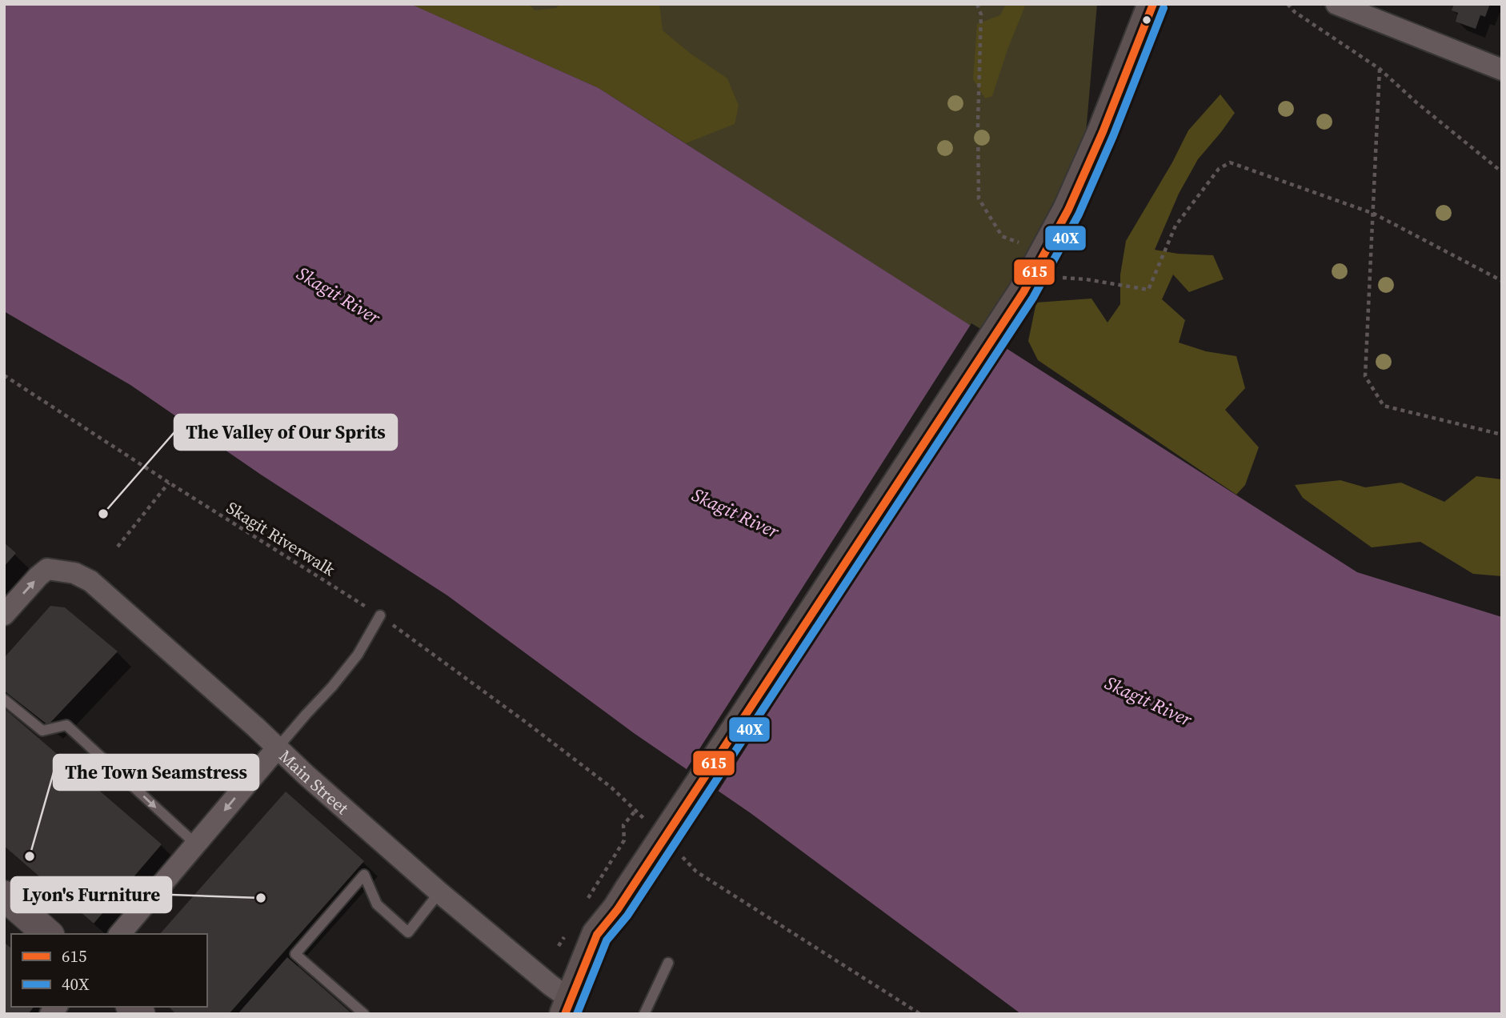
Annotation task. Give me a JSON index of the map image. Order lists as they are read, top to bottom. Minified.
{"streets":{"street":["Main Street"],"path":["Skagit Riverwalk"]},"one_way":["Main Street"],"water":["Skagit River"],"places":["The Valley of Our Sprits","The Town Seamstress","Lyon's Furniture"],"lines":["transit line 615","transit line 40X"],"legend":["615","40X"]}
